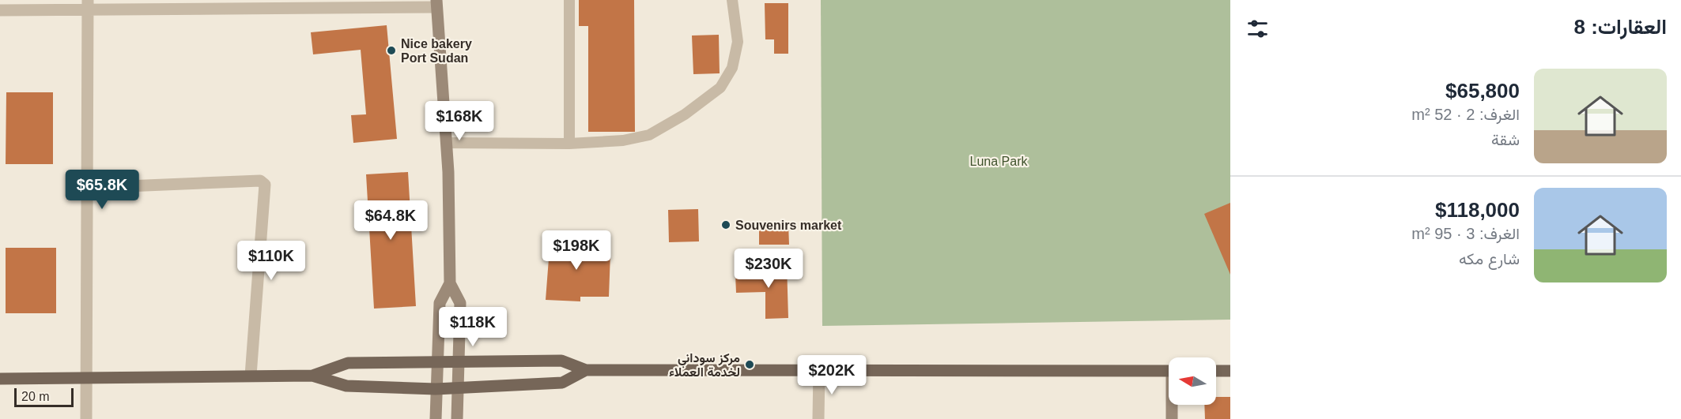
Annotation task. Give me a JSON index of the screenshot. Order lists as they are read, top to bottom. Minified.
{"parks":["Luna Park"],"places":["Nice bakery Port Sudan","Souvenirs market","مركز سوداني لخدمة العملاء"],"scale_bar":"20 m","north":"left","page":{"heading":"العقارات: 8","list":[{"name":"$65,800","note":"الغرف: 2 · 52 m² · شقة"},{"name":"$118,000","note":"الغرف: 3 · 95 m² · شارع مكه"}],"price":["$168K","$65.8K","$64.8K","$198K","$110K","$230K","$118K","$202K"],"scale":"20 m"}}
